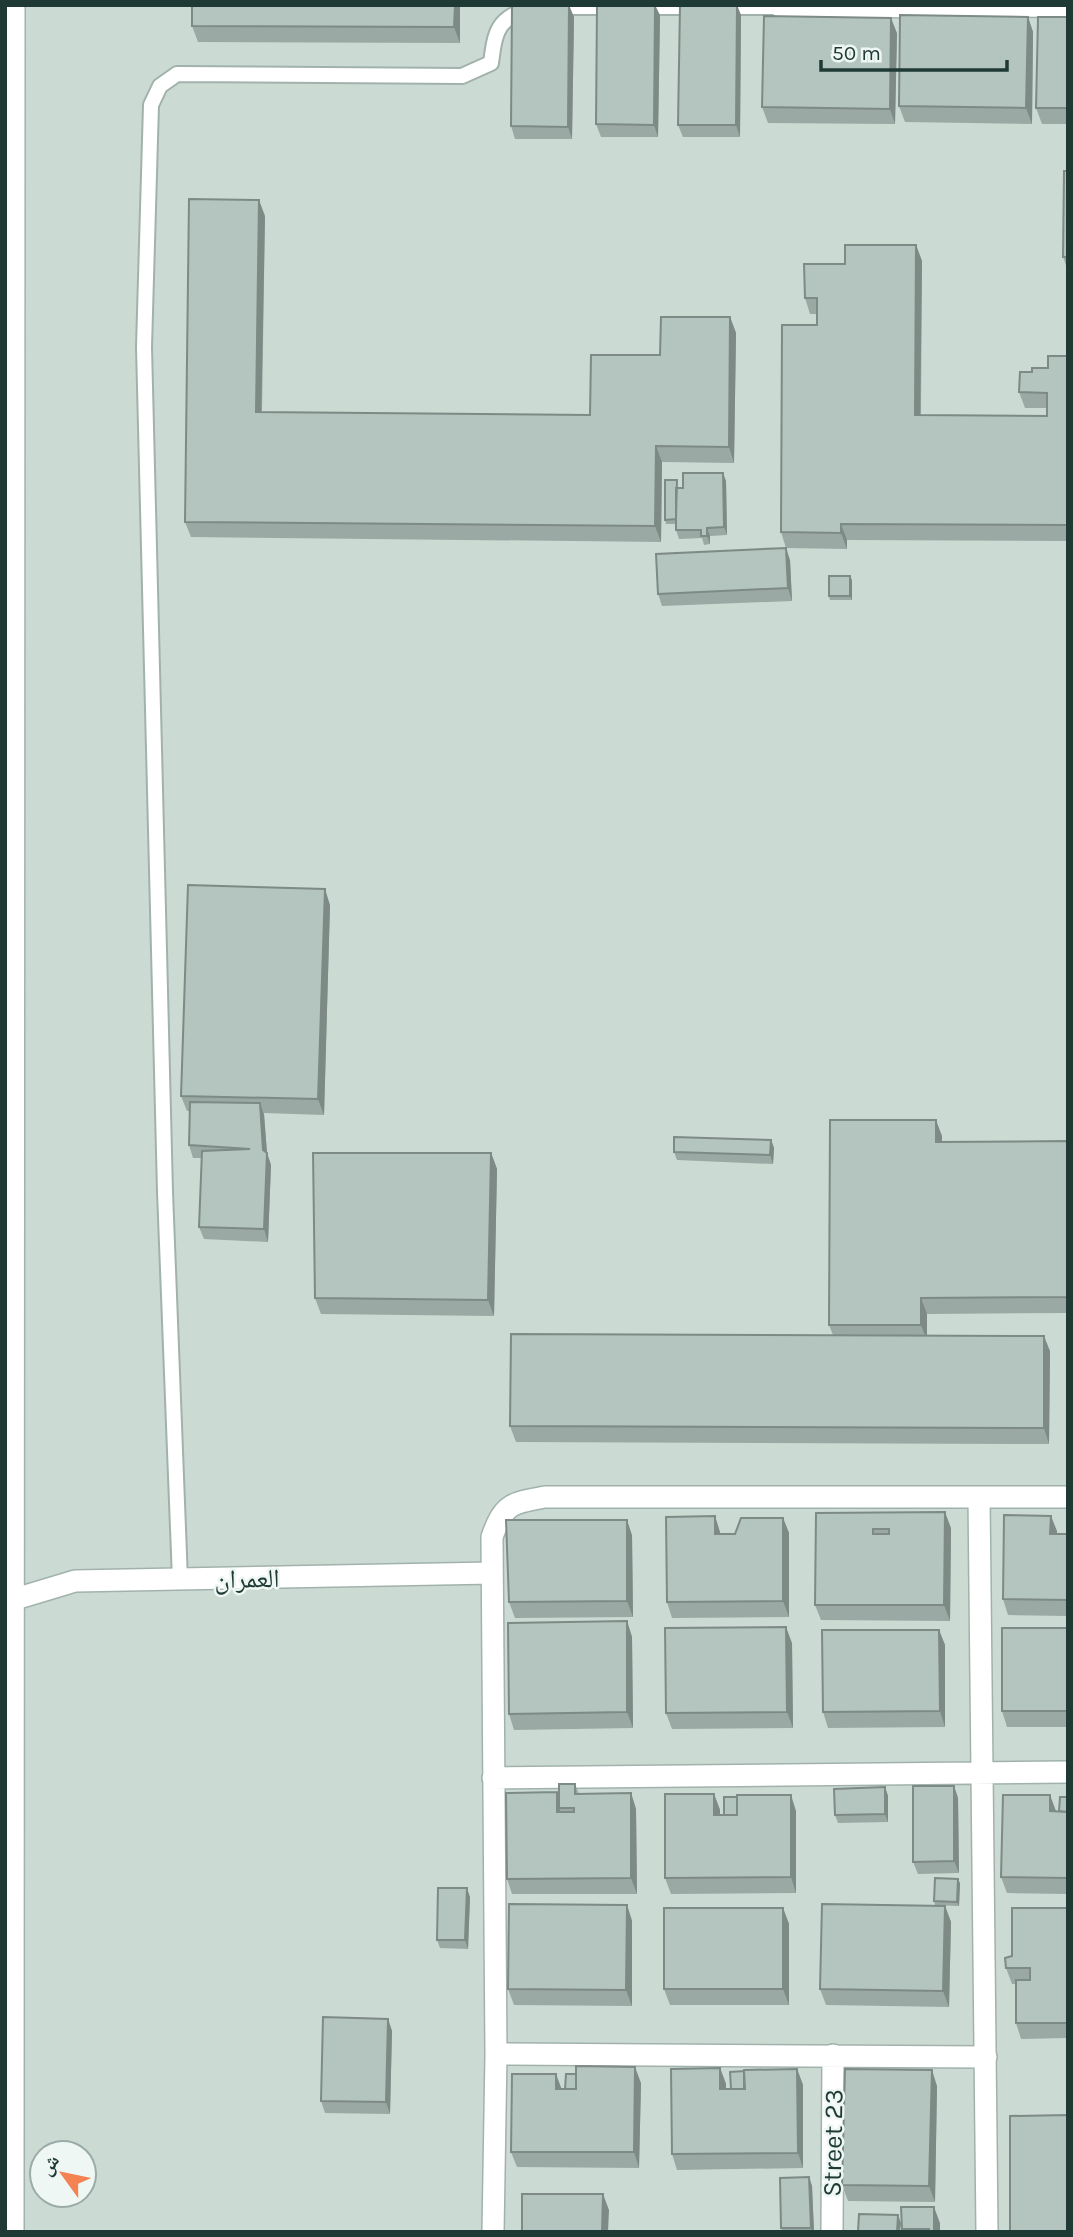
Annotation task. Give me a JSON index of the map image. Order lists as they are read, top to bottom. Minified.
{"streets":{"street":["العمران","Street 23"]},"scale_bar":"50 m","north":"top left"}
